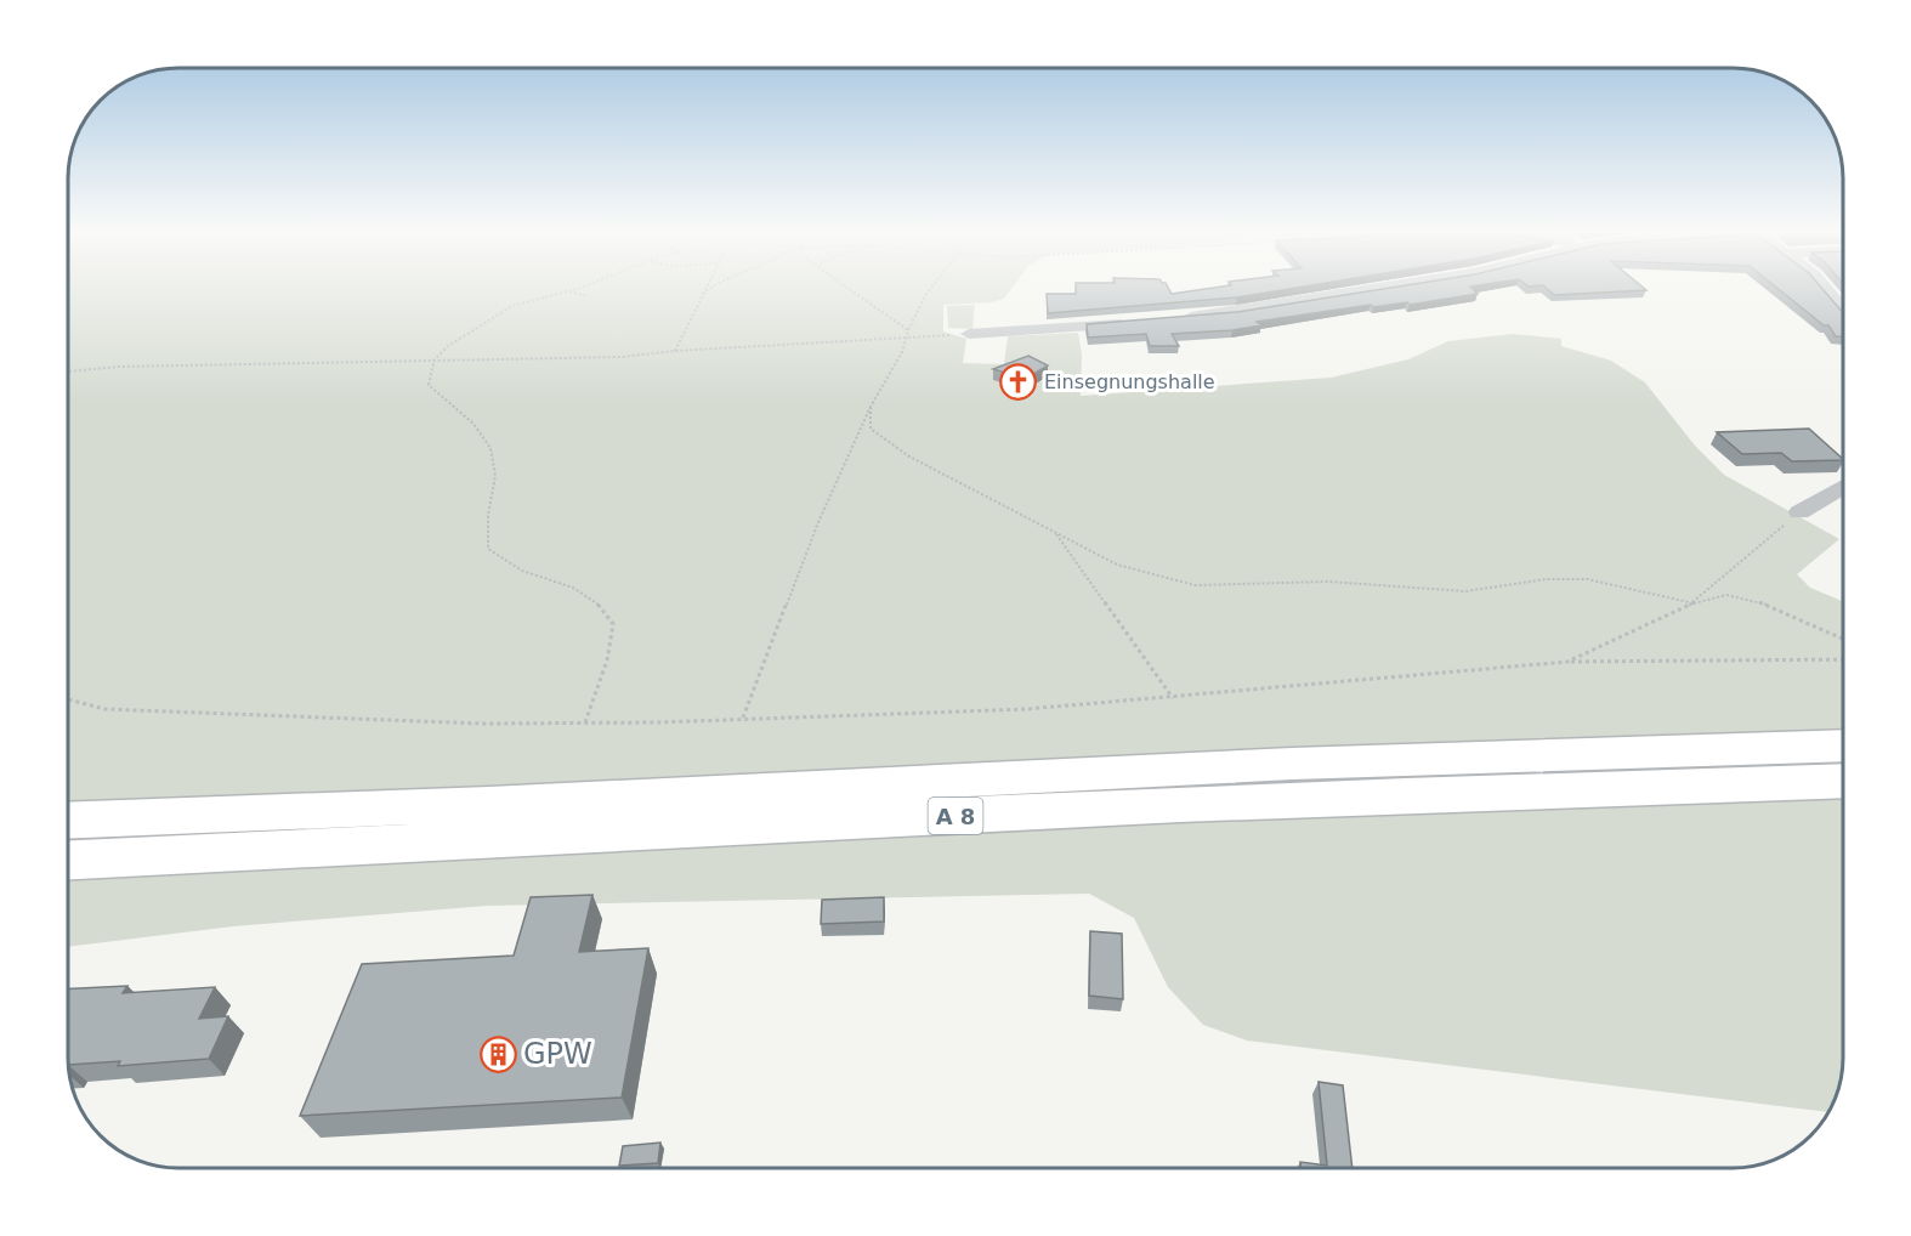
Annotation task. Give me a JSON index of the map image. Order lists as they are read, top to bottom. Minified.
{"streets":{"highway":["A 8"]},"places":{"church":["Einsegnungshalle"],"building":["GPW"]}}
